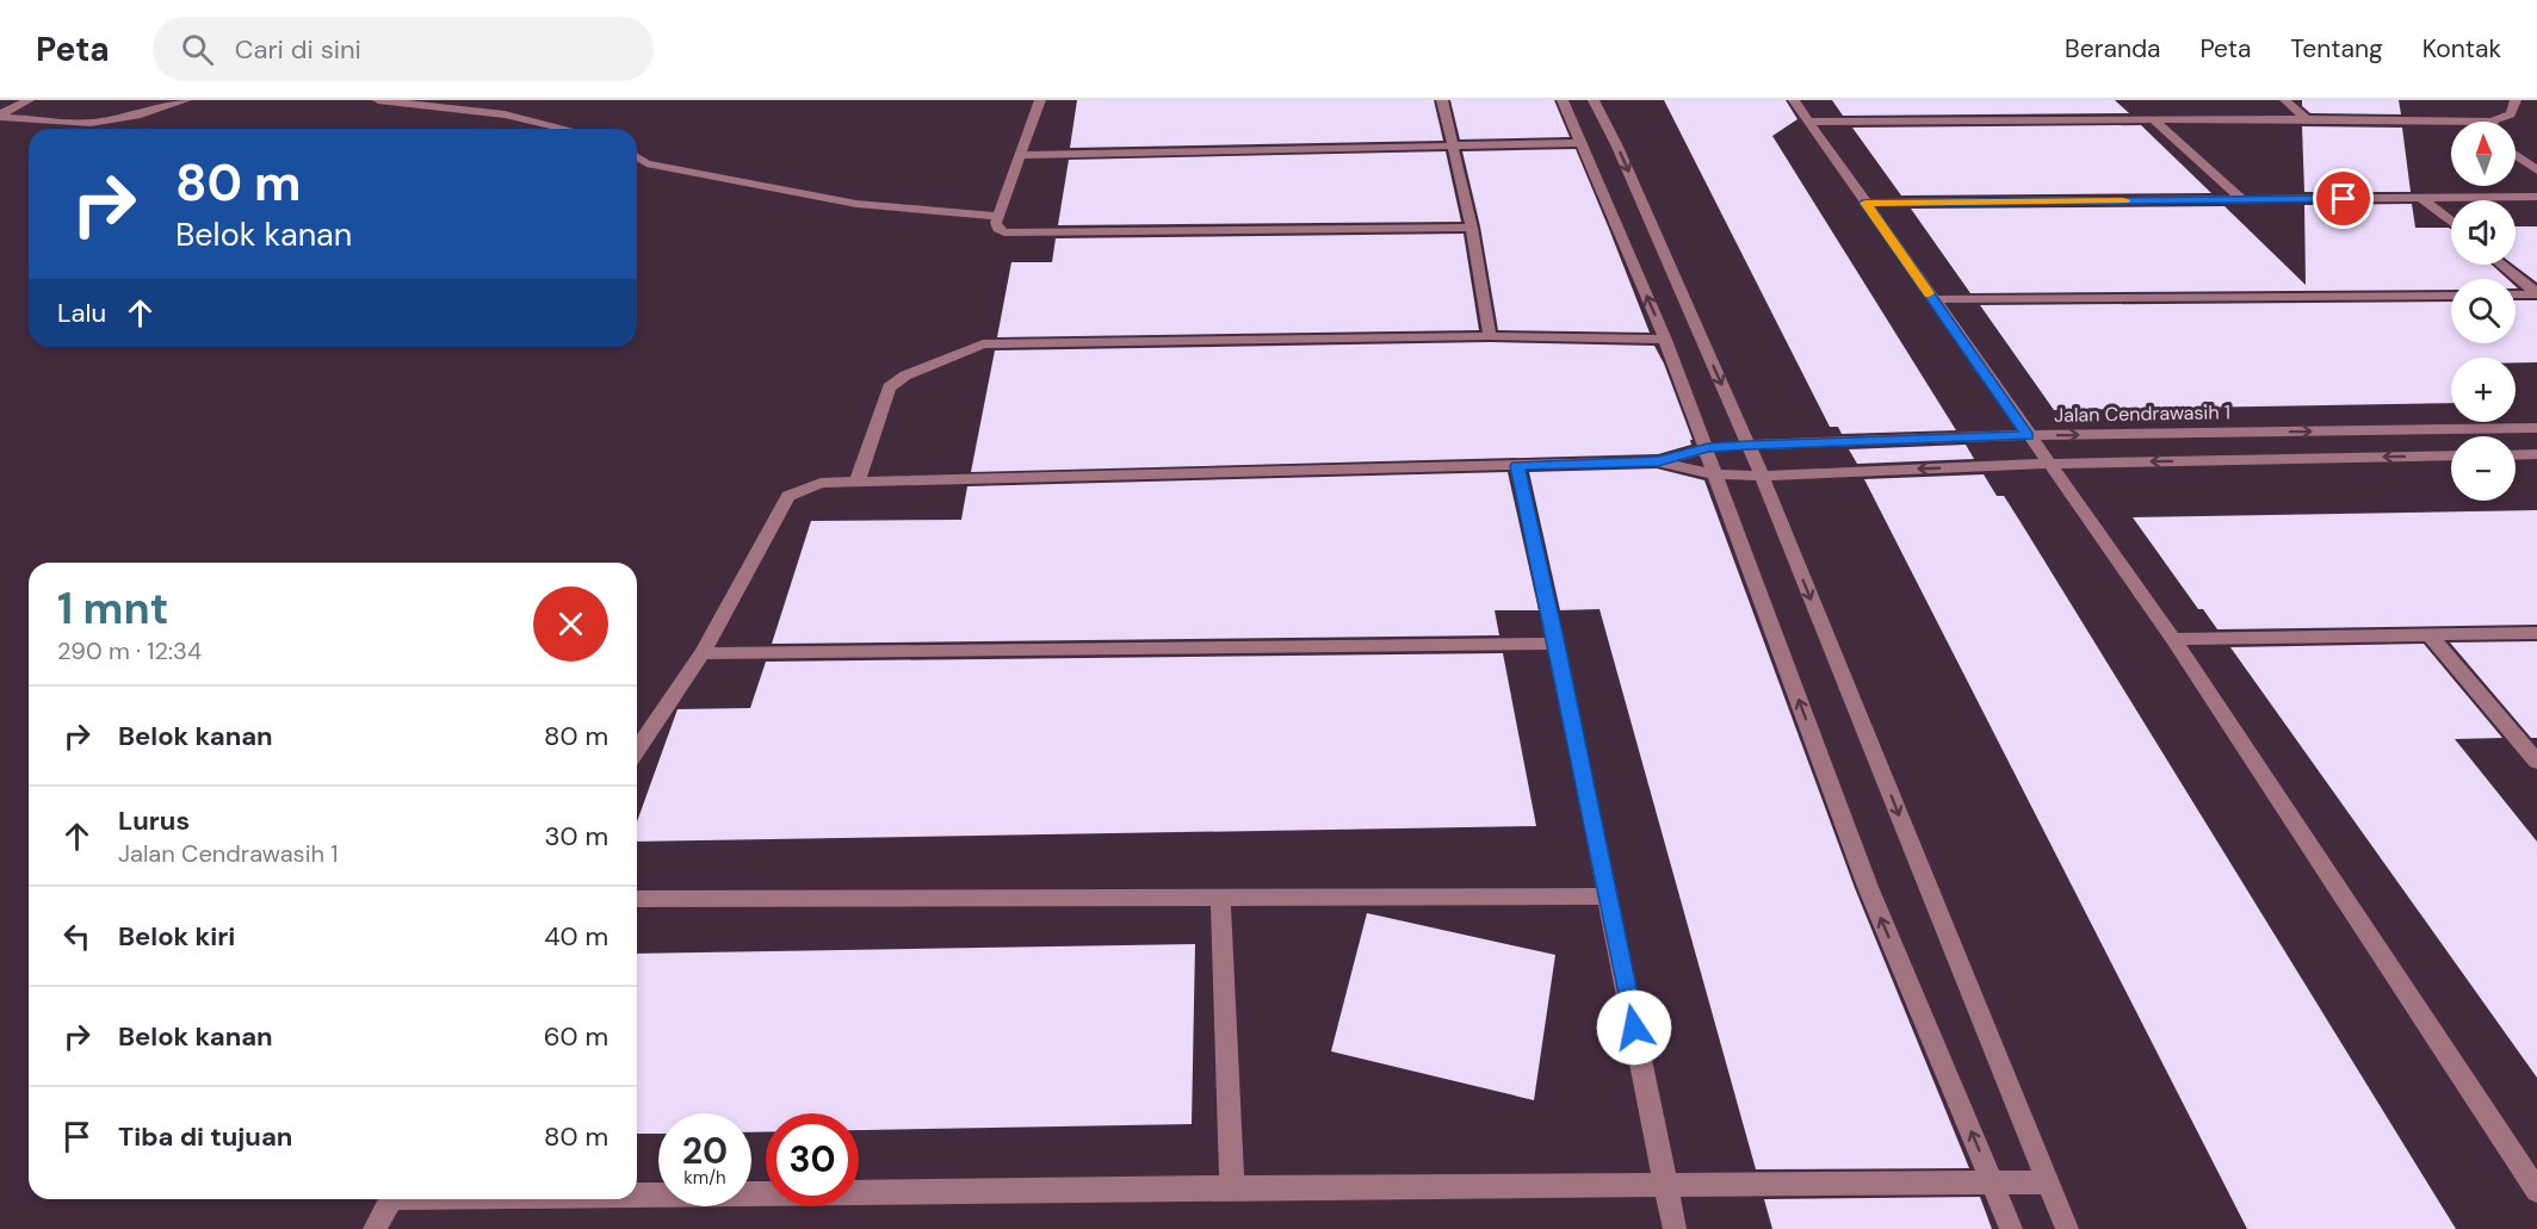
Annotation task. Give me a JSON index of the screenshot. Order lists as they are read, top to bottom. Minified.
{"streets":{"street":["Jalan Cendrawasih 1"]},"north":"top","page":{"header":"Peta","search":"Cari di sini","nav":["Beranda","Peta","Tentang","Kontak"],"map_buttons":["+","−"],"turn":["80 m","Belok kanan"],"then":"Lalu","heading":["1 mnt","290 m · 12:34"],"list":[{"name":"Belok kanan","value":"80 m"},{"name":"Lurus","note":"Jalan Cendrawasih 1","value":"30 m"},{"name":"Belok kiri","value":"40 m"},{"name":"Belok kanan","value":"60 m"},{"name":"Tiba di tujuan","value":"80 m"}],"speed":"20 km/h","limit":"30"}}
